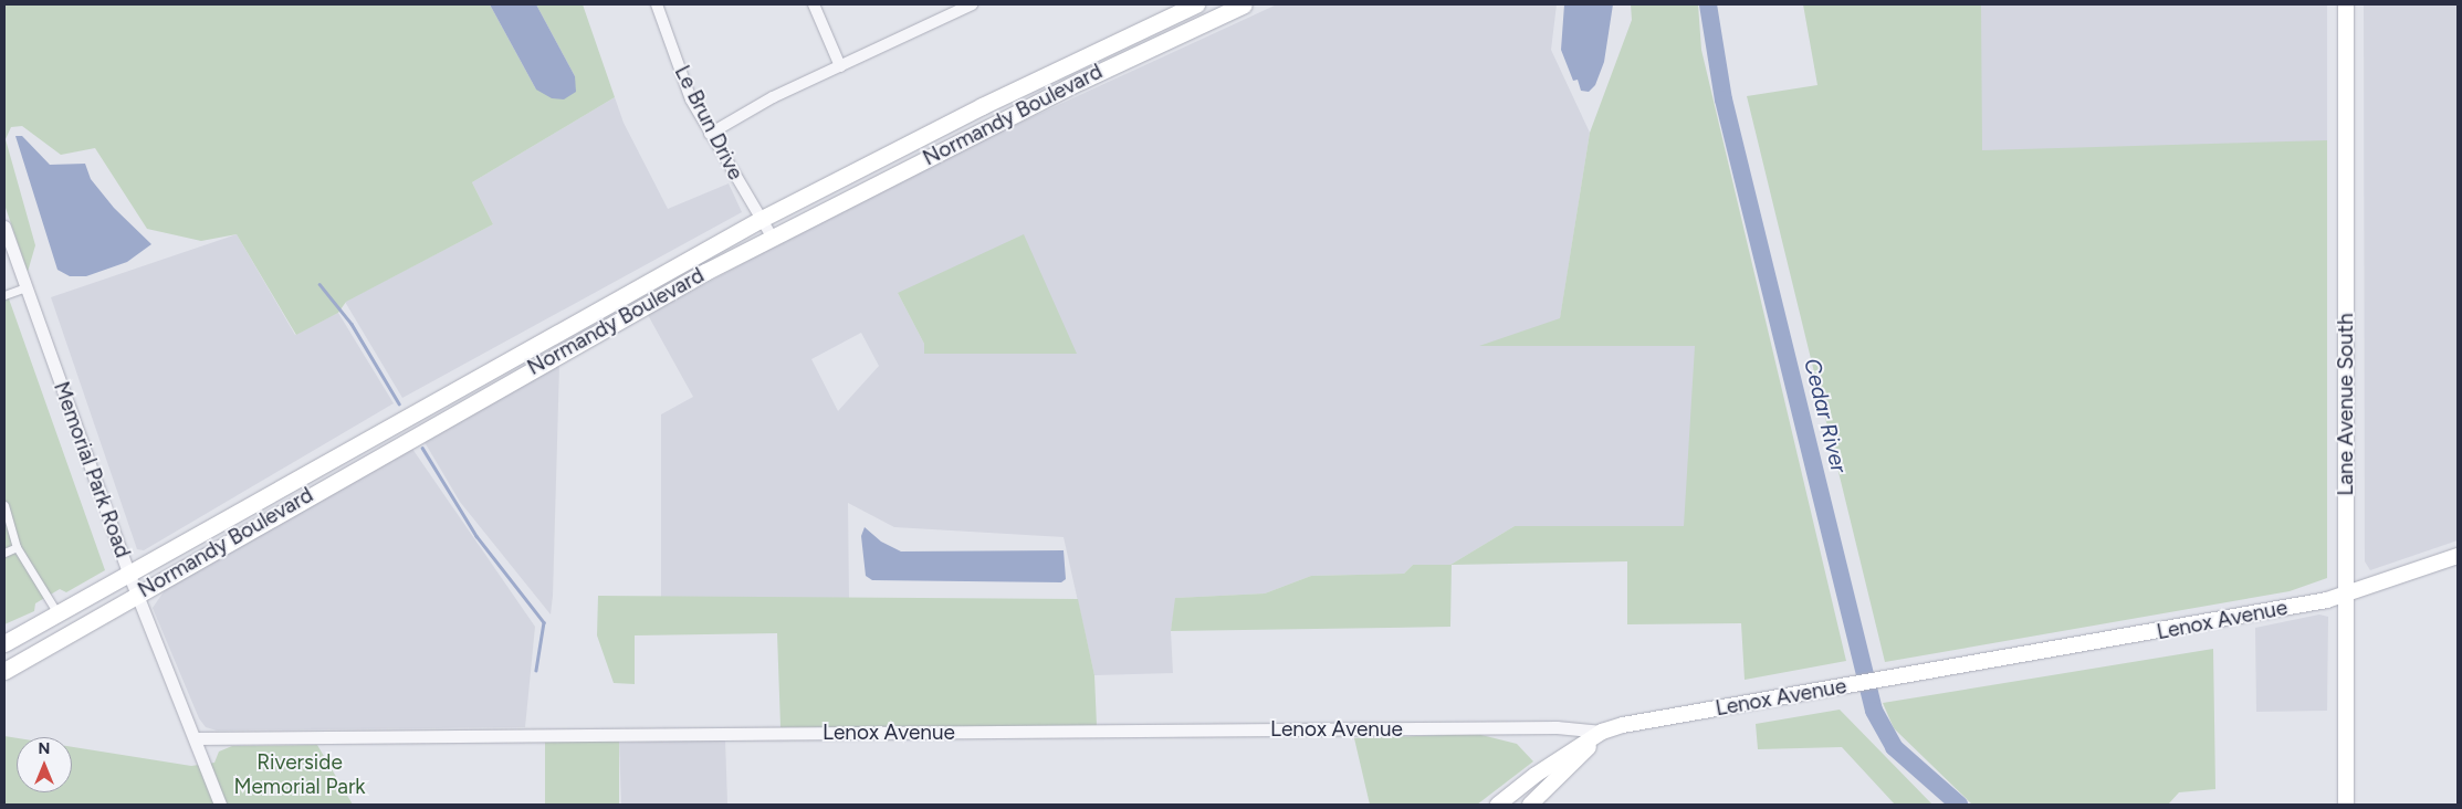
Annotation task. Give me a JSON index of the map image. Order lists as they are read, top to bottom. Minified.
{"streets":{"main road":["Normandy Boulevard","Lane Avenue South","Lenox Avenue"],"street":["Le Brun Drive","Memorial Park Road"]},"crossings":[["Normandy Boulevard","Le Brun Drive"],["Normandy Boulevard","Memorial Park Road"],["Lane Avenue South","Lenox Avenue"],["Memorial Park Road","Lenox Avenue"]],"water":["Cedar River"],"parks":["Riverside Memorial Park"],"north":"top"}
